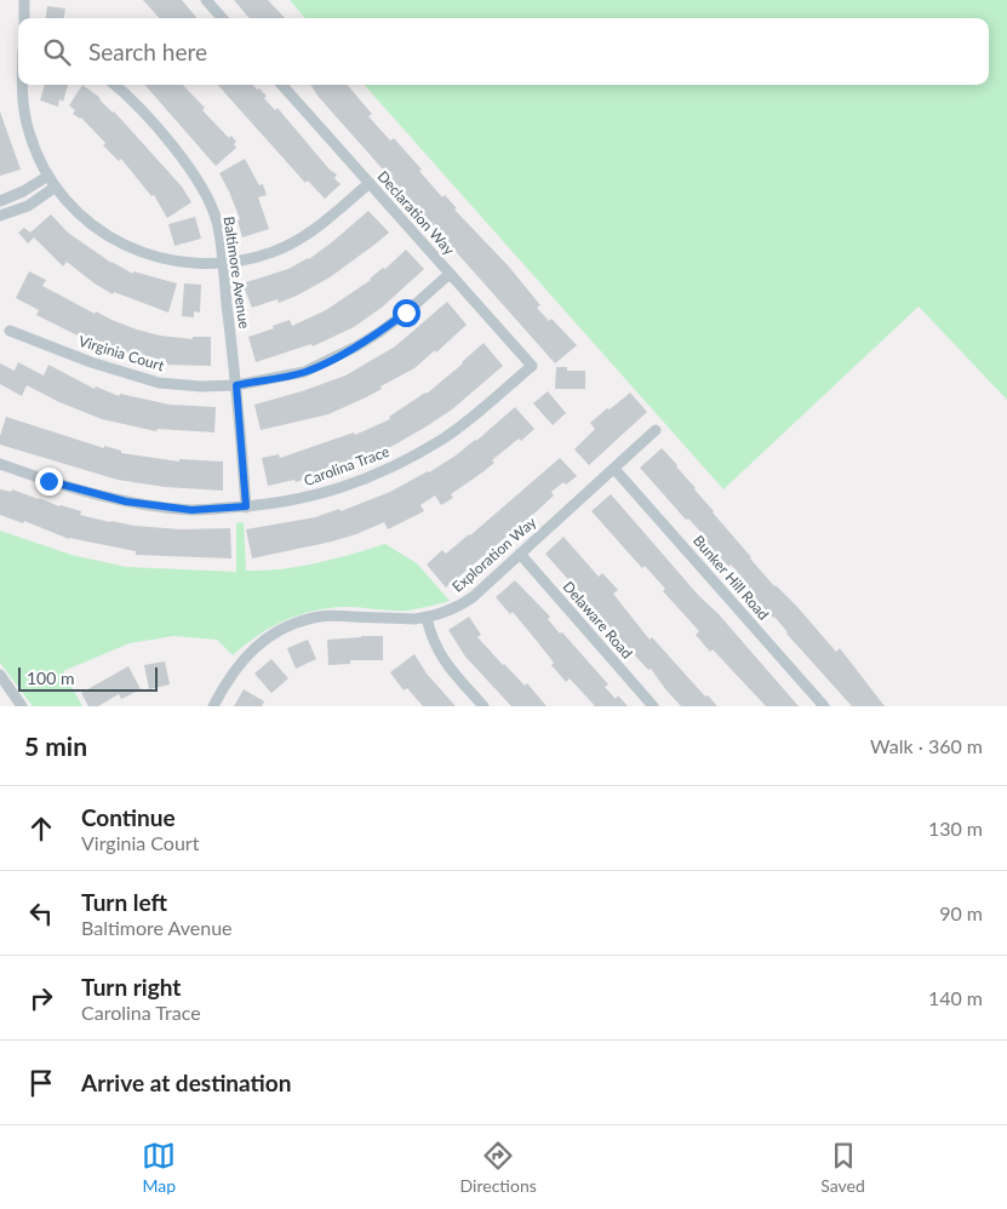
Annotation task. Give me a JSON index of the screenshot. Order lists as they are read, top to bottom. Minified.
{"streets":{"street":["Declaration Way","Baltimore Avenue","Virginia Court","Carolina Trace","Exploration Way","Bunker Hill Road","Delaware Road"]},"crossings":[["Declaration Way","Virginia Court"],["Declaration Way","Carolina Trace"],["Baltimore Avenue","Virginia Court"],["Baltimore Avenue","Carolina Trace"],["Exploration Way","Bunker Hill Road"],["Exploration Way","Delaware Road"]],"scale_bar":"100 m","page":{"search":"Search here","scale":"100 m","heading":["5 min","Walk · 360 m"],"list":[["Continue","Virginia Court","130 m"],["Turn left","Baltimore Avenue","90 m"],["Turn right","Carolina Trace","140 m"],"Arrive at destination"],"nav":["Map","Directions","Saved"]}}
